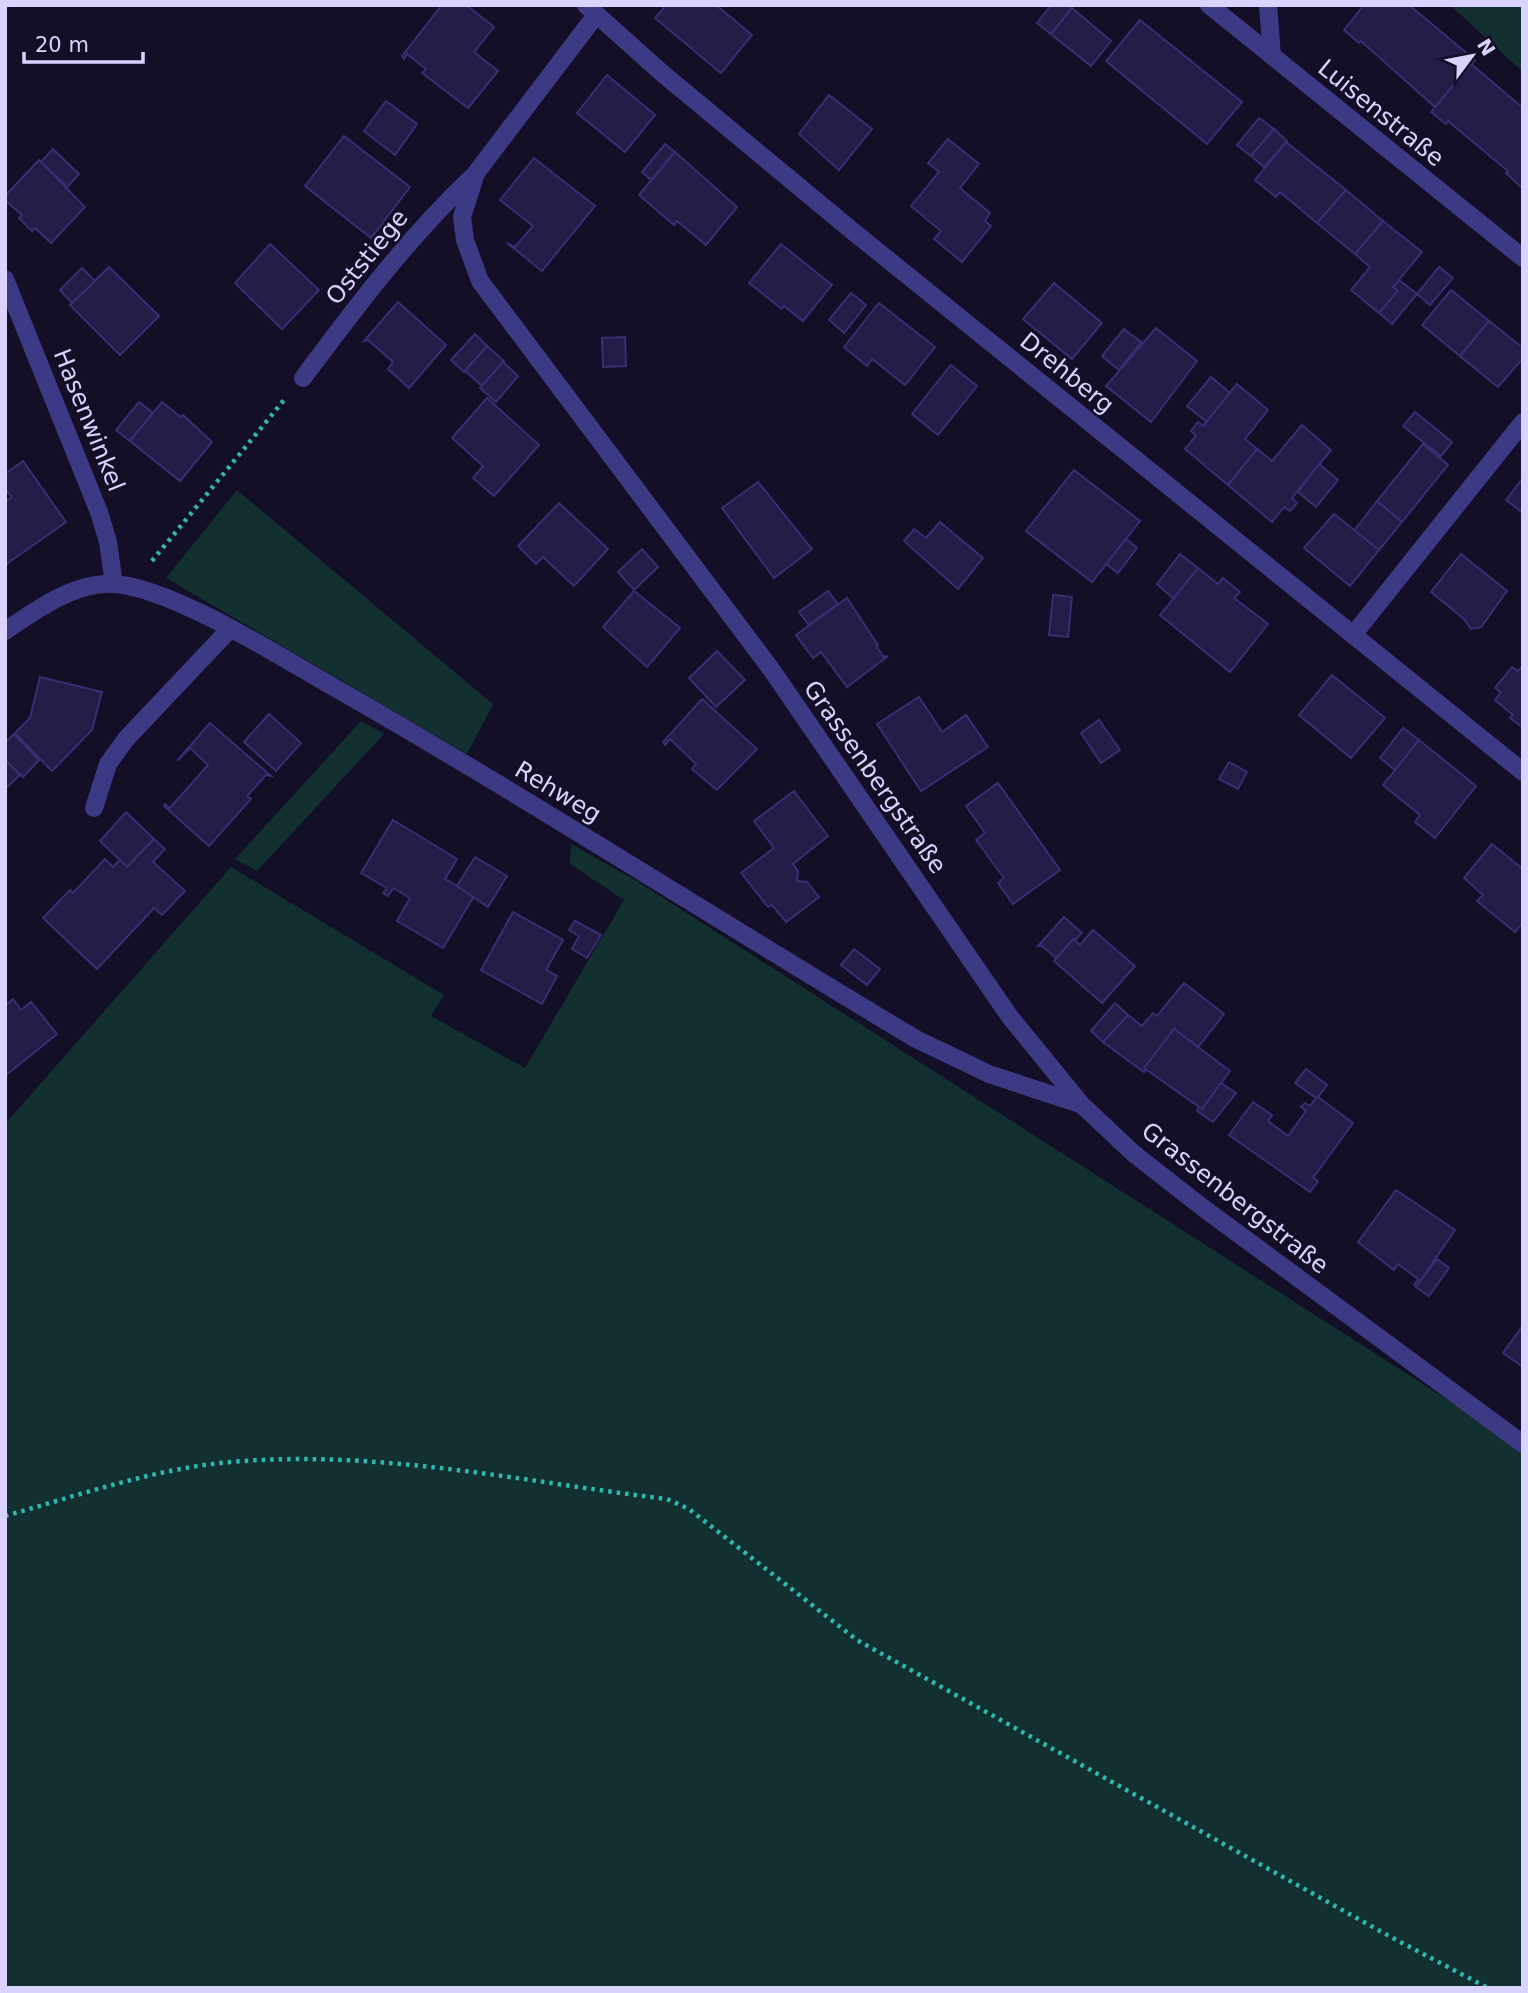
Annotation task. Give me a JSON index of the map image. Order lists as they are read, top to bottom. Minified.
{"streets":{"street":["Luisenstraße","Oststiege","Drehberg","Hasenwinkel","Grassenbergstraße","Rehweg"]},"crossings":[["Oststiege","Grassenbergstraße"],["Drehberg","Grassenbergstraße"],["Hasenwinkel","Rehweg"],["Grassenbergstraße","Rehweg"]],"scale_bar":"20 m","north":"top right"}
